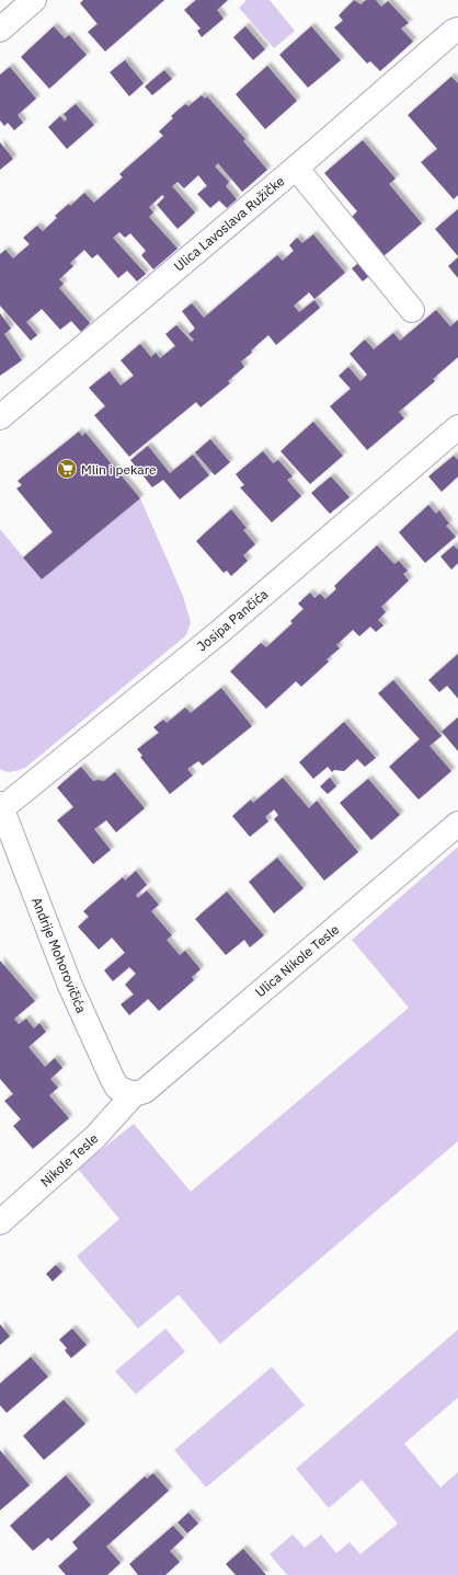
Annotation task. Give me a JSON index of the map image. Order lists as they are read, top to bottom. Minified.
{"streets":{"street":["Ulica Lavoslava Ružičke","Josipa Pančića","Andrije Mohorovičića","Ulica Nikole Tesle","Nikole Tesle"]},"crossings":[["Josipa Pančića","Andrije Mohorovičića"],["Andrije Mohorovičića","Ulica Nikole Tesle"],["Andrije Mohorovičića","Nikole Tesle"],["Ulica Nikole Tesle","Nikole Tesle"]],"places":{"supermarket":["Mlin i pekare"]}}
